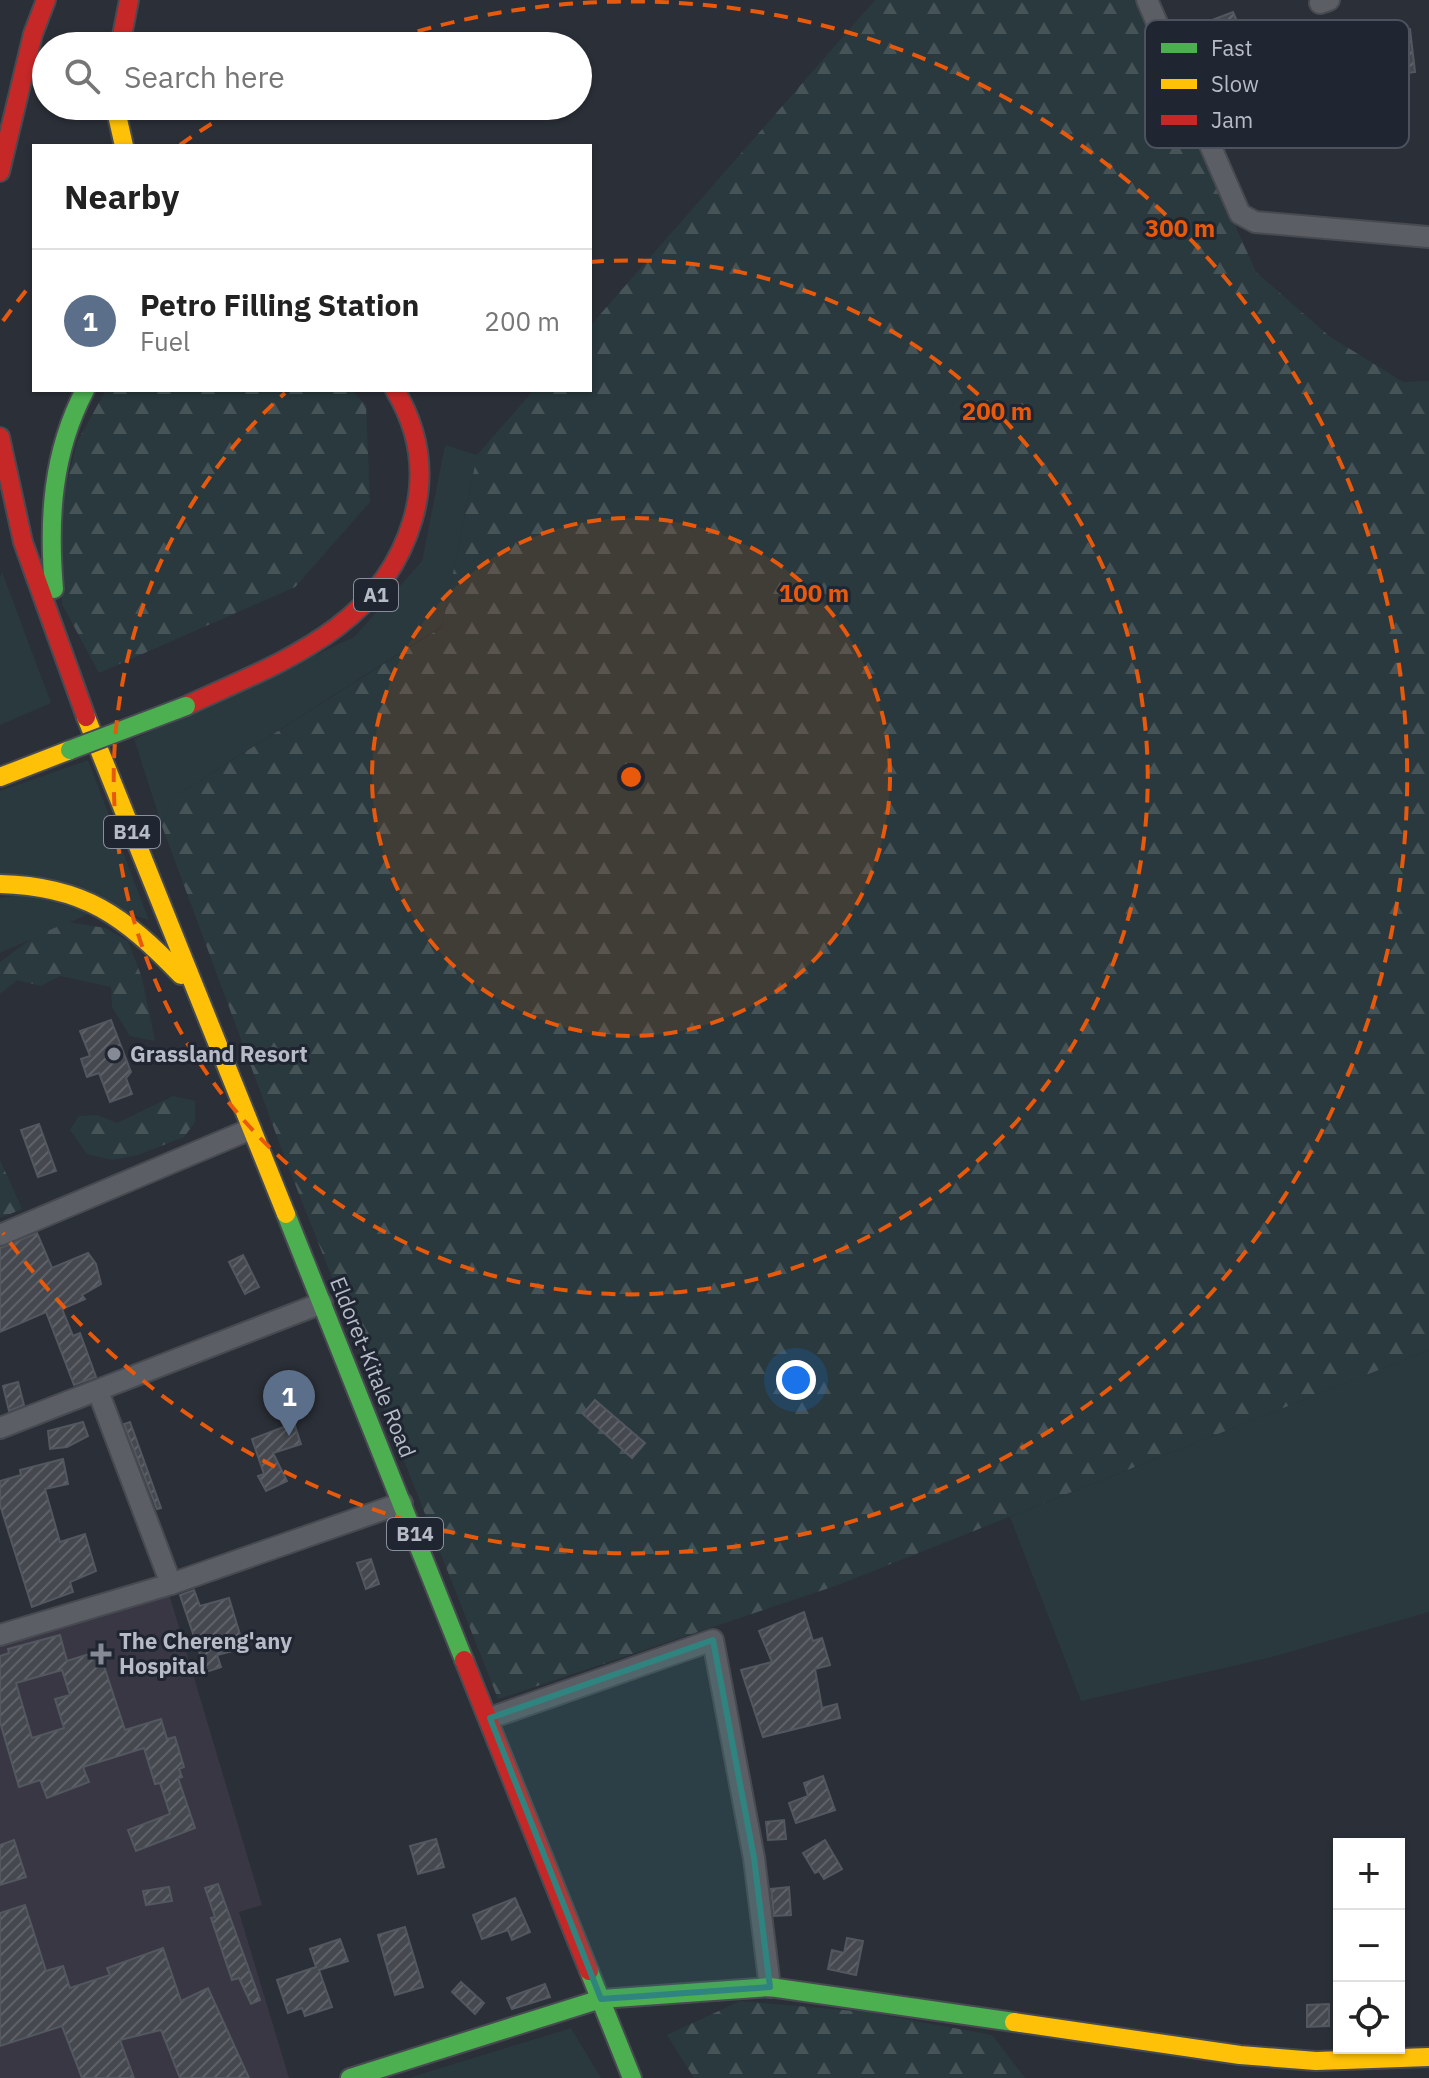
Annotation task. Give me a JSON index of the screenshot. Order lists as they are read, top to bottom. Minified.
{"streets":{"main road":["A1","B14","Eldoret-Kitale Road"]},"places":{"other":["Grassland Resort"],"health":["The Chereng'any Hospital"]},"legend":["Fast","Slow","Jam"],"page":{"search":"Search here","heading":"Nearby","list":[{"mark":"1","name":"Petro Filling Station","note":"Fuel","value":"200 m"}],"pins":"1","map_buttons":["+","−"]},"rings":["300 m","200 m","100 m"]}
